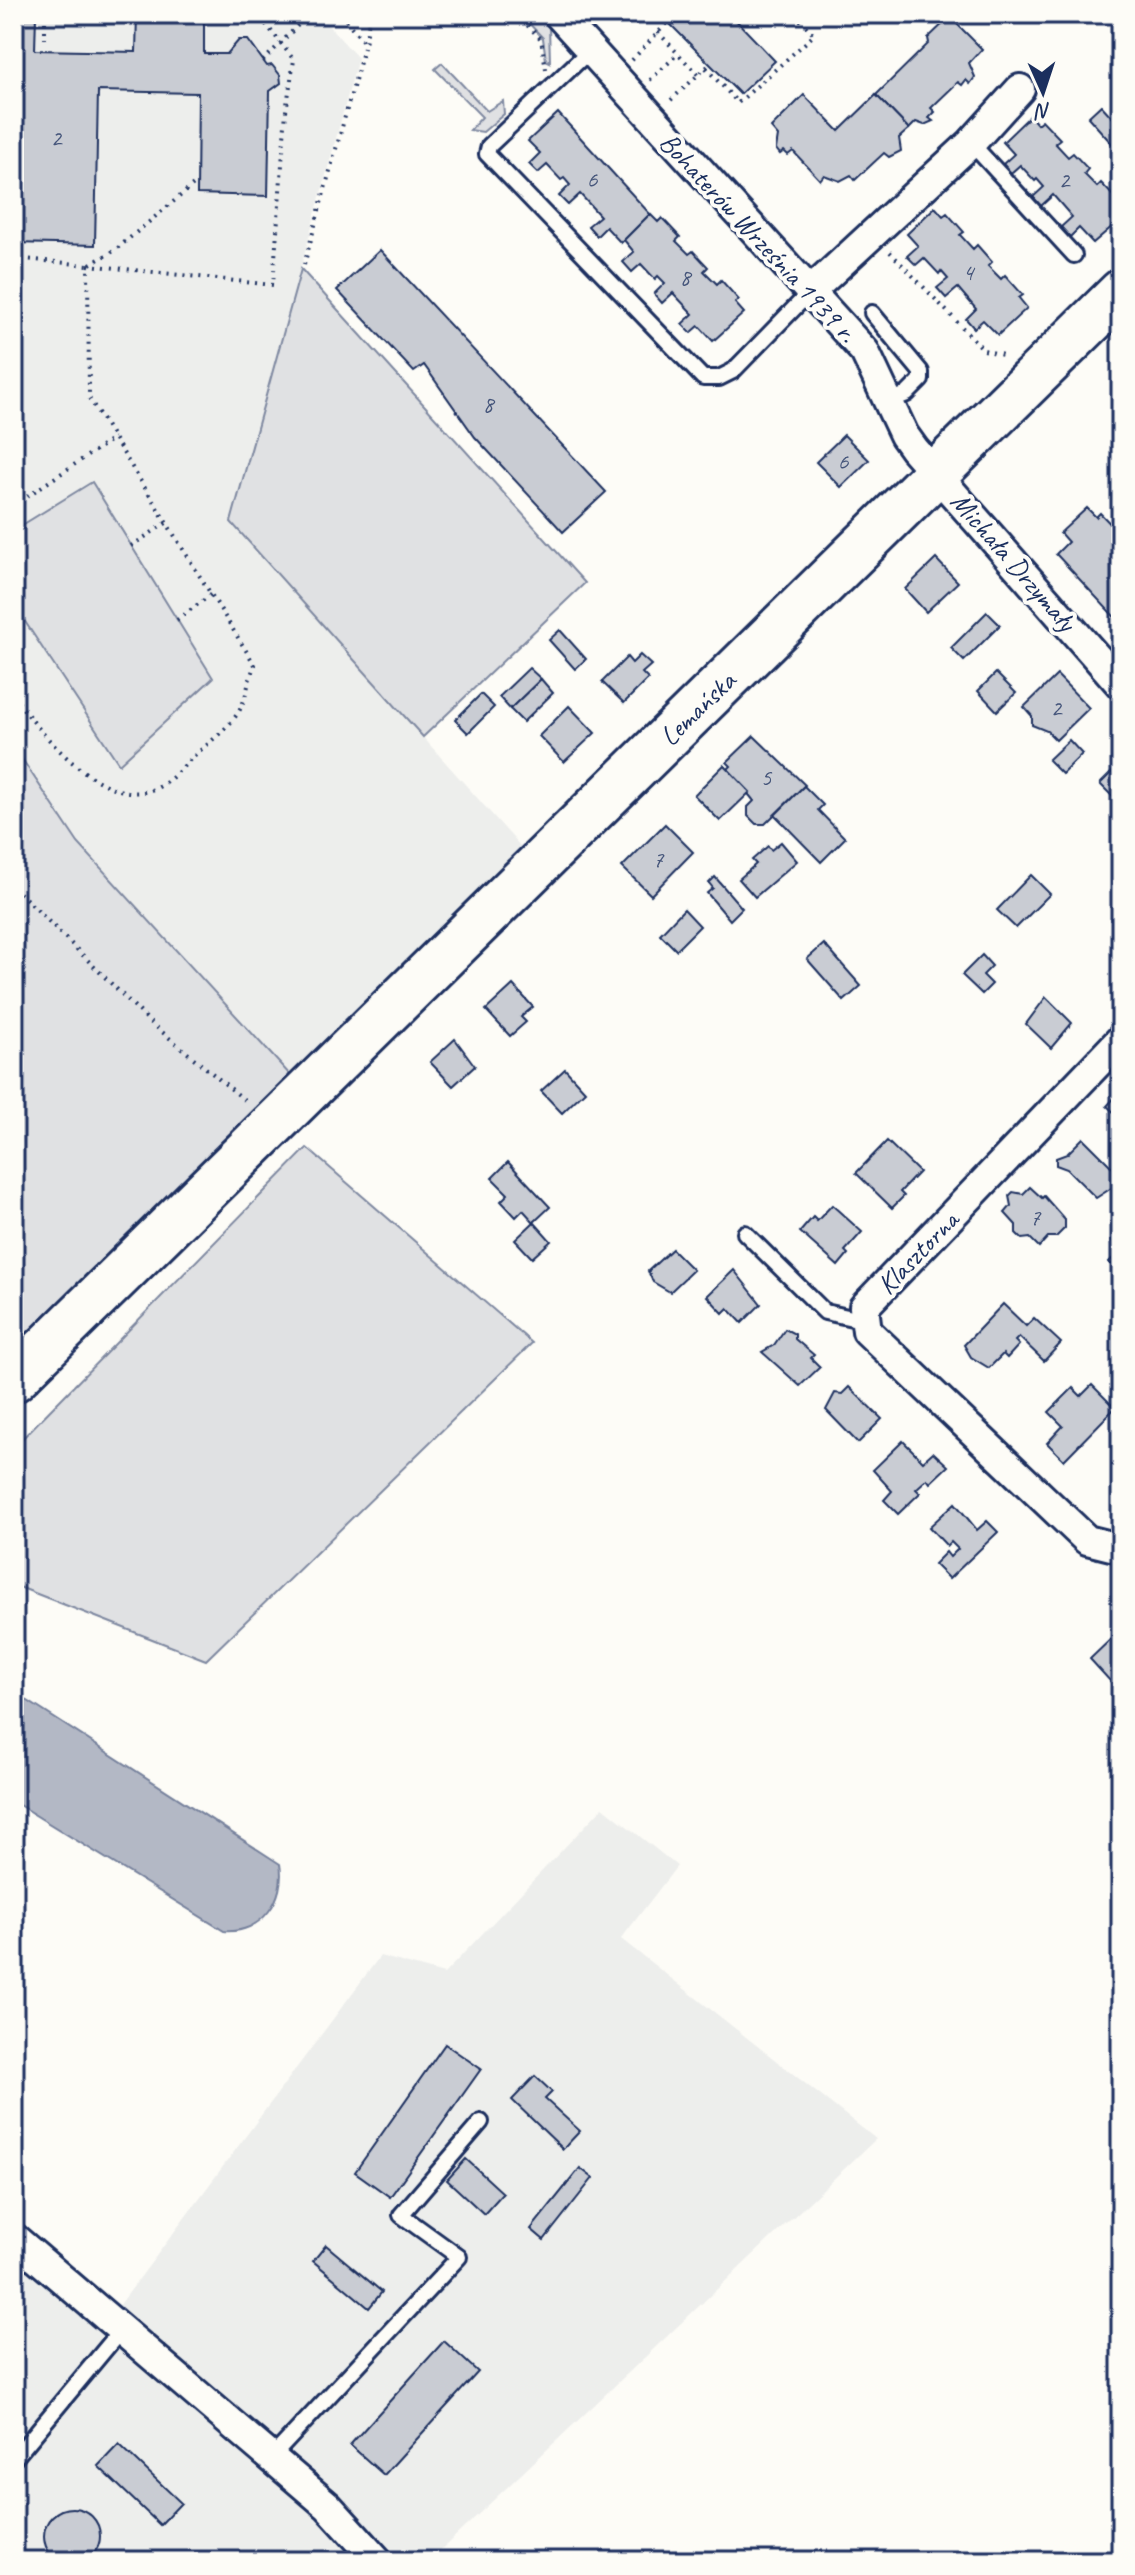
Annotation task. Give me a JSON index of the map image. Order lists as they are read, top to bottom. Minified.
{"streets":{"main road":["Lemańska"],"street":["Bohaterów Września 1939 r.","Michała Drzymały","Klasztorna"]},"crossings":[["Bohaterów Września 1939 r.","Michała Drzymały"],["Bohaterów Września 1939 r.","Lemańska"],["Michała Drzymały","Lemańska"]],"house_numbers":["2","6","2","4","8","8","6","2","5","7","7"],"north":"bottom"}
